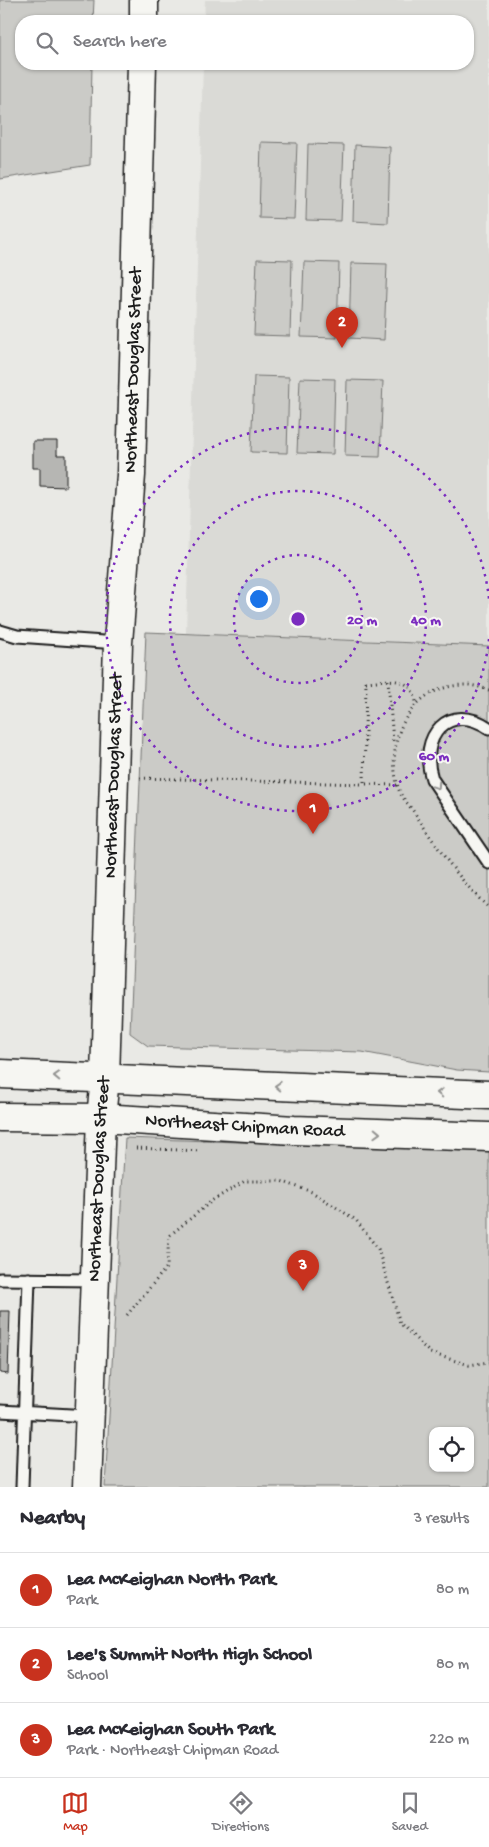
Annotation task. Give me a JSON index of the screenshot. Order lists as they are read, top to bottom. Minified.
{"streets":{"main road":["Northeast Douglas Street","Northeast Chipman Road"]},"crossings":[["Northeast Douglas Street","Northeast Chipman Road"]],"page":{"search":"Search here","pins":["2","1","3"],"heading":["Nearby","3 results"],"list":[{"mark":"1","name":"Lea McKeighan North Park","note":"Park","value":"80 m"},{"mark":"2","name":"Lee's Summit North High School","note":"School","value":"80 m"},{"mark":"3","name":"Lea McKeighan South Park","note":"Park · Northeast Chipman Road","value":"220 m"}],"nav":["Map","Directions","Saved"]},"rings":["20 m","40 m","60 m"]}
